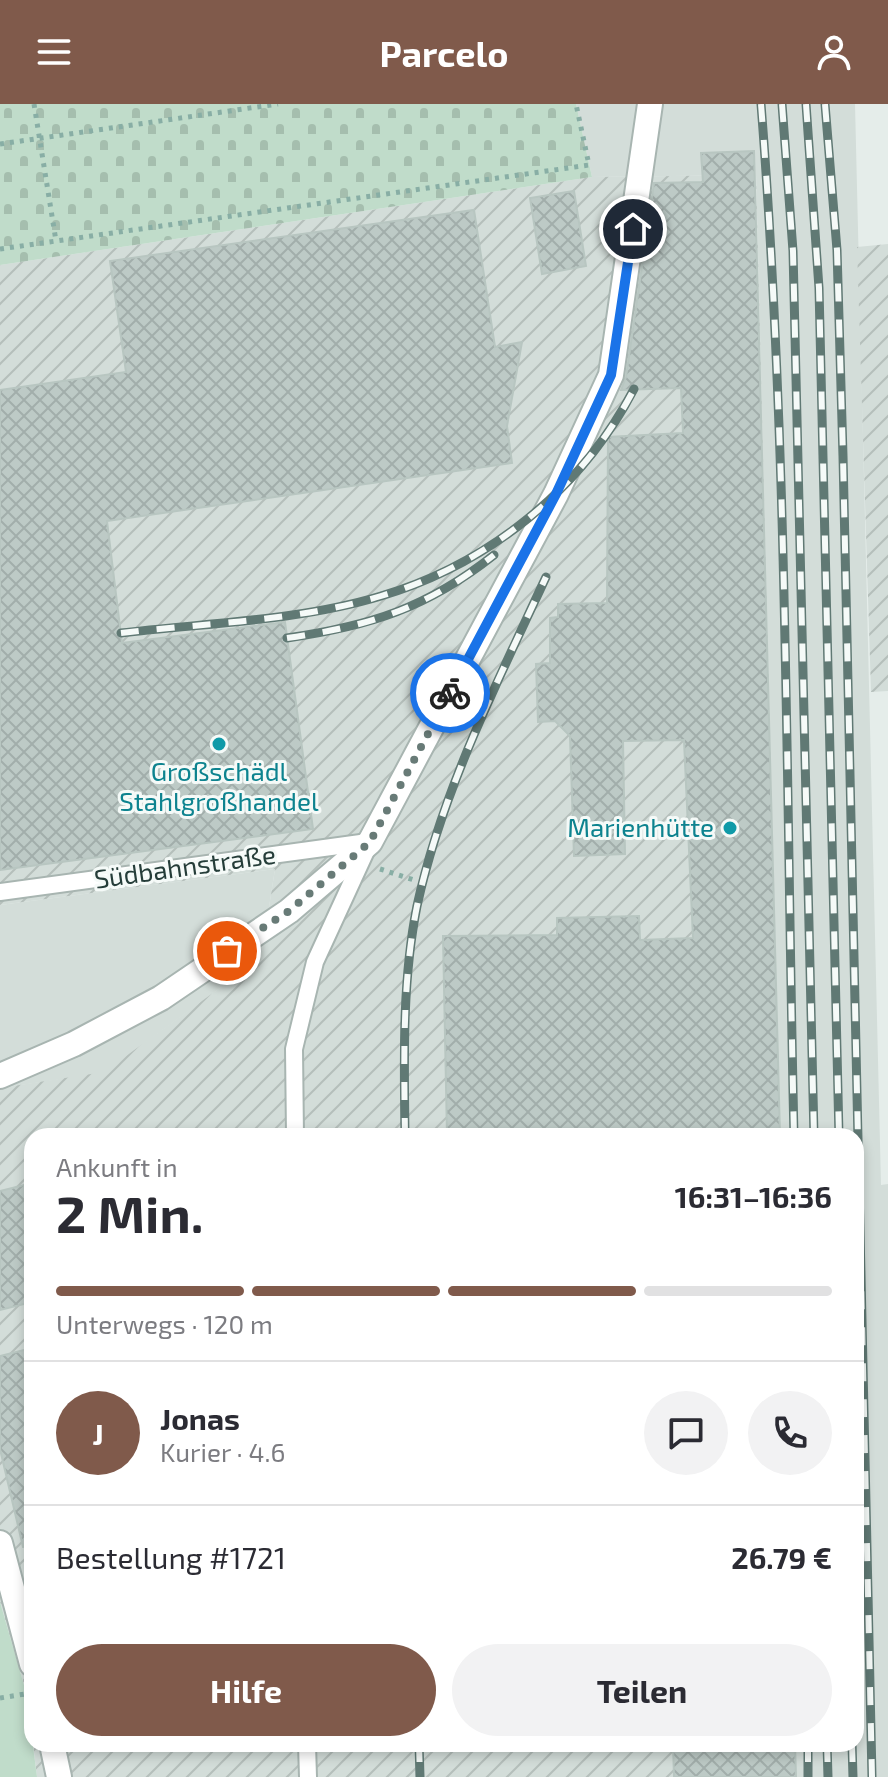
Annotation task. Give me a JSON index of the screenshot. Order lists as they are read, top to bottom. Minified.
{"streets":{"street":["Südbahnstraße"]},"places":["Großschädl Stahlgroßhandel","Marienhütte"],"page":{"header":"Parcelo","heading":["2 Min.","Ankunft in","16:31–16:36"],"panel":["Jonas","Kurier · 4.6","Bestellung #1721","26.79 €"],"bar":"Unterwegs · 120 m","round":"J","buttons":["Hilfe","Teilen"]}}
